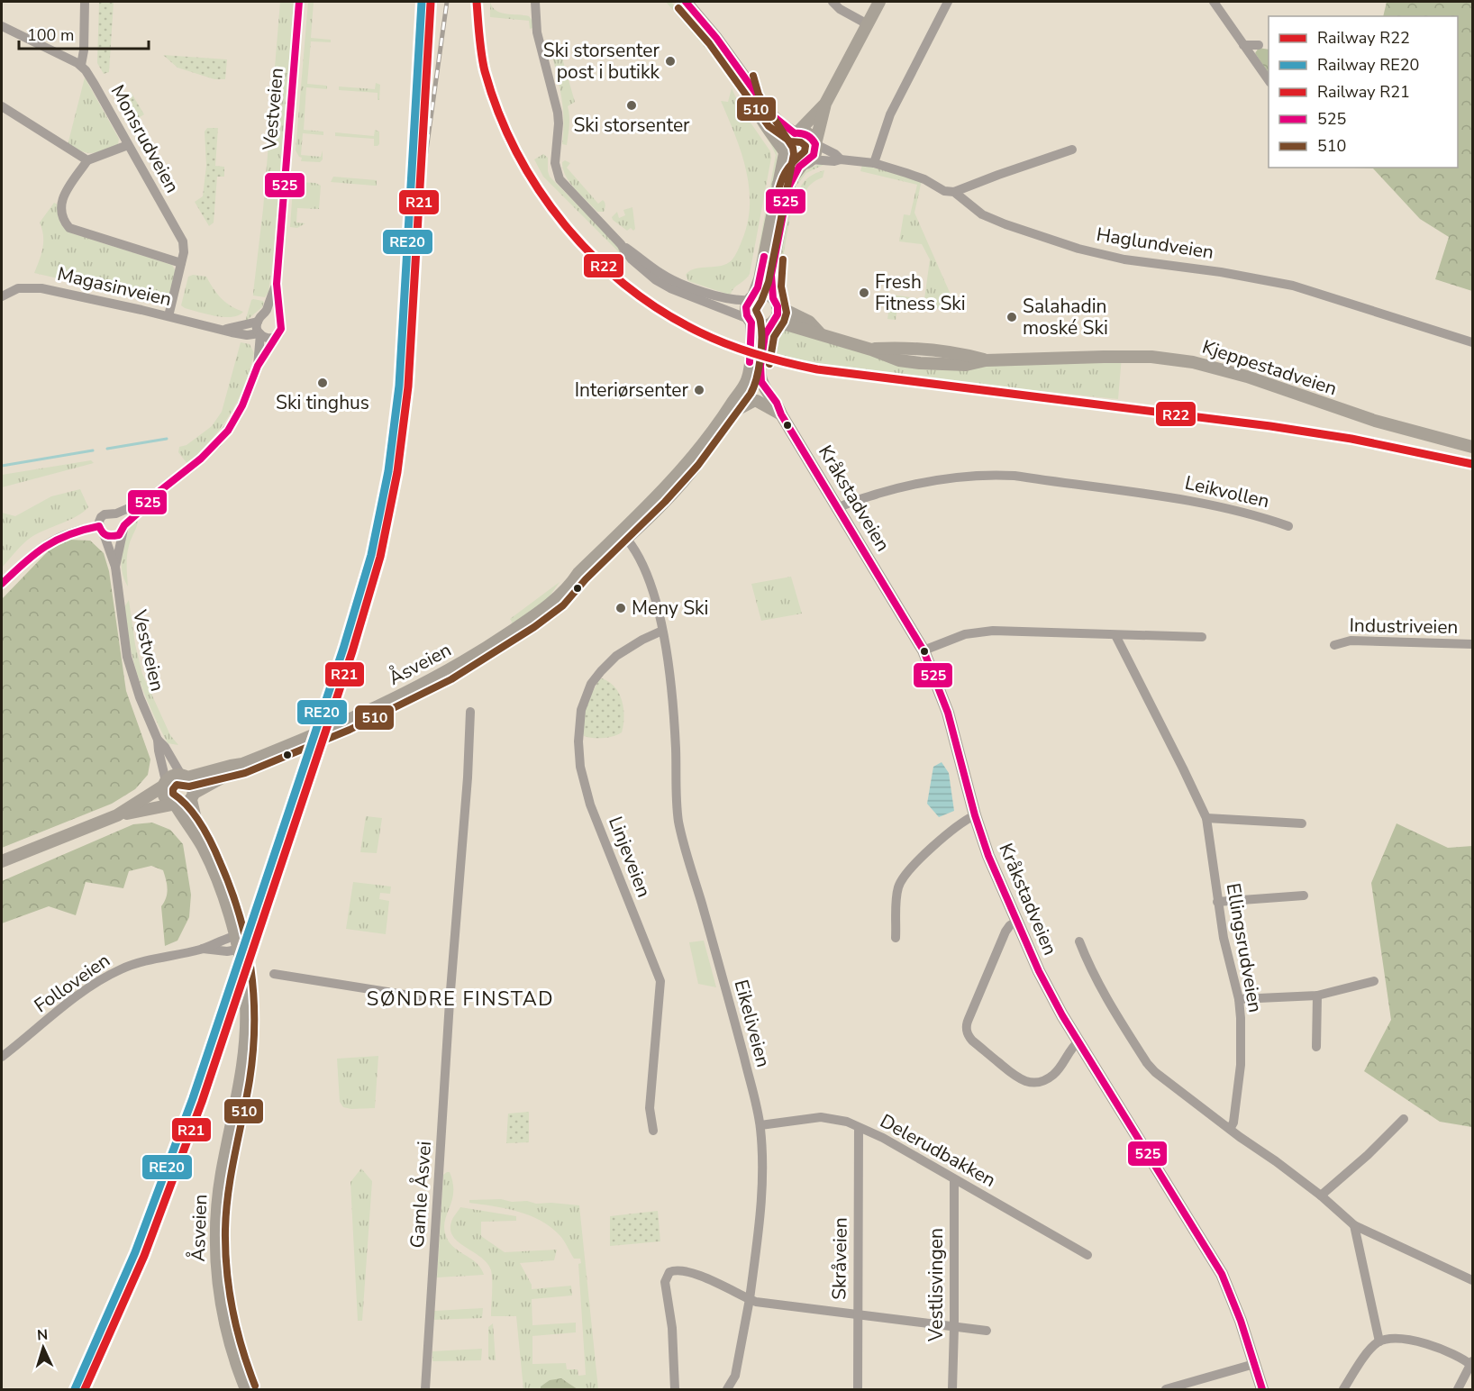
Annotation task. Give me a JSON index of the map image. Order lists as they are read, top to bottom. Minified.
{"streets":{"main road":["Kjeppestadveien","Kråkstadveien","Åsveien"],"street":["Vestveien","Monsrudveien","Haglundveien","Magasinveien","Leikvollen","Industriveien","Linjeveien","Ellingsrudveien","Folloveien","Eikeliveien","Delerudbakken","Gamle Åsvei","Skråveien","Vestlisvingen"]},"crossings":[["Vestveien","Magasinveien"],["Vestveien","Åsveien"],["Monsrudveien","Magasinveien"],["Leikvollen","Kråkstadveien"],["Kråkstadveien","Åsveien"],["Åsveien","Folloveien"],["Åsveien","Eikeliveien"],["Linjeveien","Eikeliveien"],["Eikeliveien","Delerudbakken"],["Delerudbakken","Skråveien"],["Delerudbakken","Vestlisvingen"]],"districts":["SØNDRE FINSTAD"],"places":["Ski storsenter post i butikk","Ski storsenter","Fresh Fitness Ski","Salahadin moské Ski","Ski tinghus","Interiørsenter","Meny Ski"],"lines":["rail line R22","rail line RE20","transit line 525","rail line R21","transit line 510"],"legend":["Railway R22","Railway RE20","Railway R21","525","510"],"scale_bar":"100 m","north":"top"}
